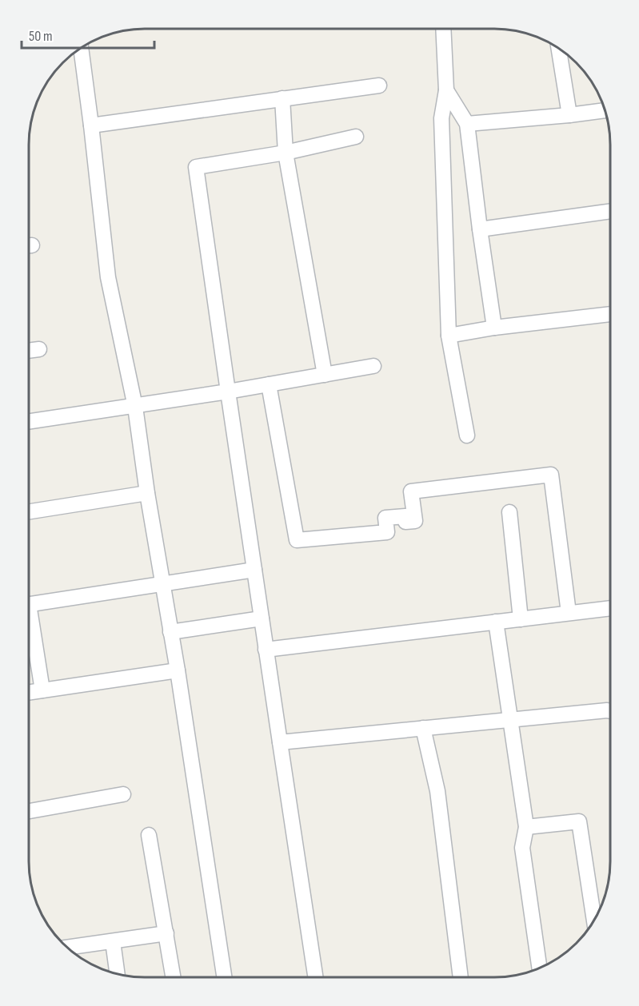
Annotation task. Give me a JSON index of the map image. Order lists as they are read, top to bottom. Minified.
{"scale_bar":"50 m"}
